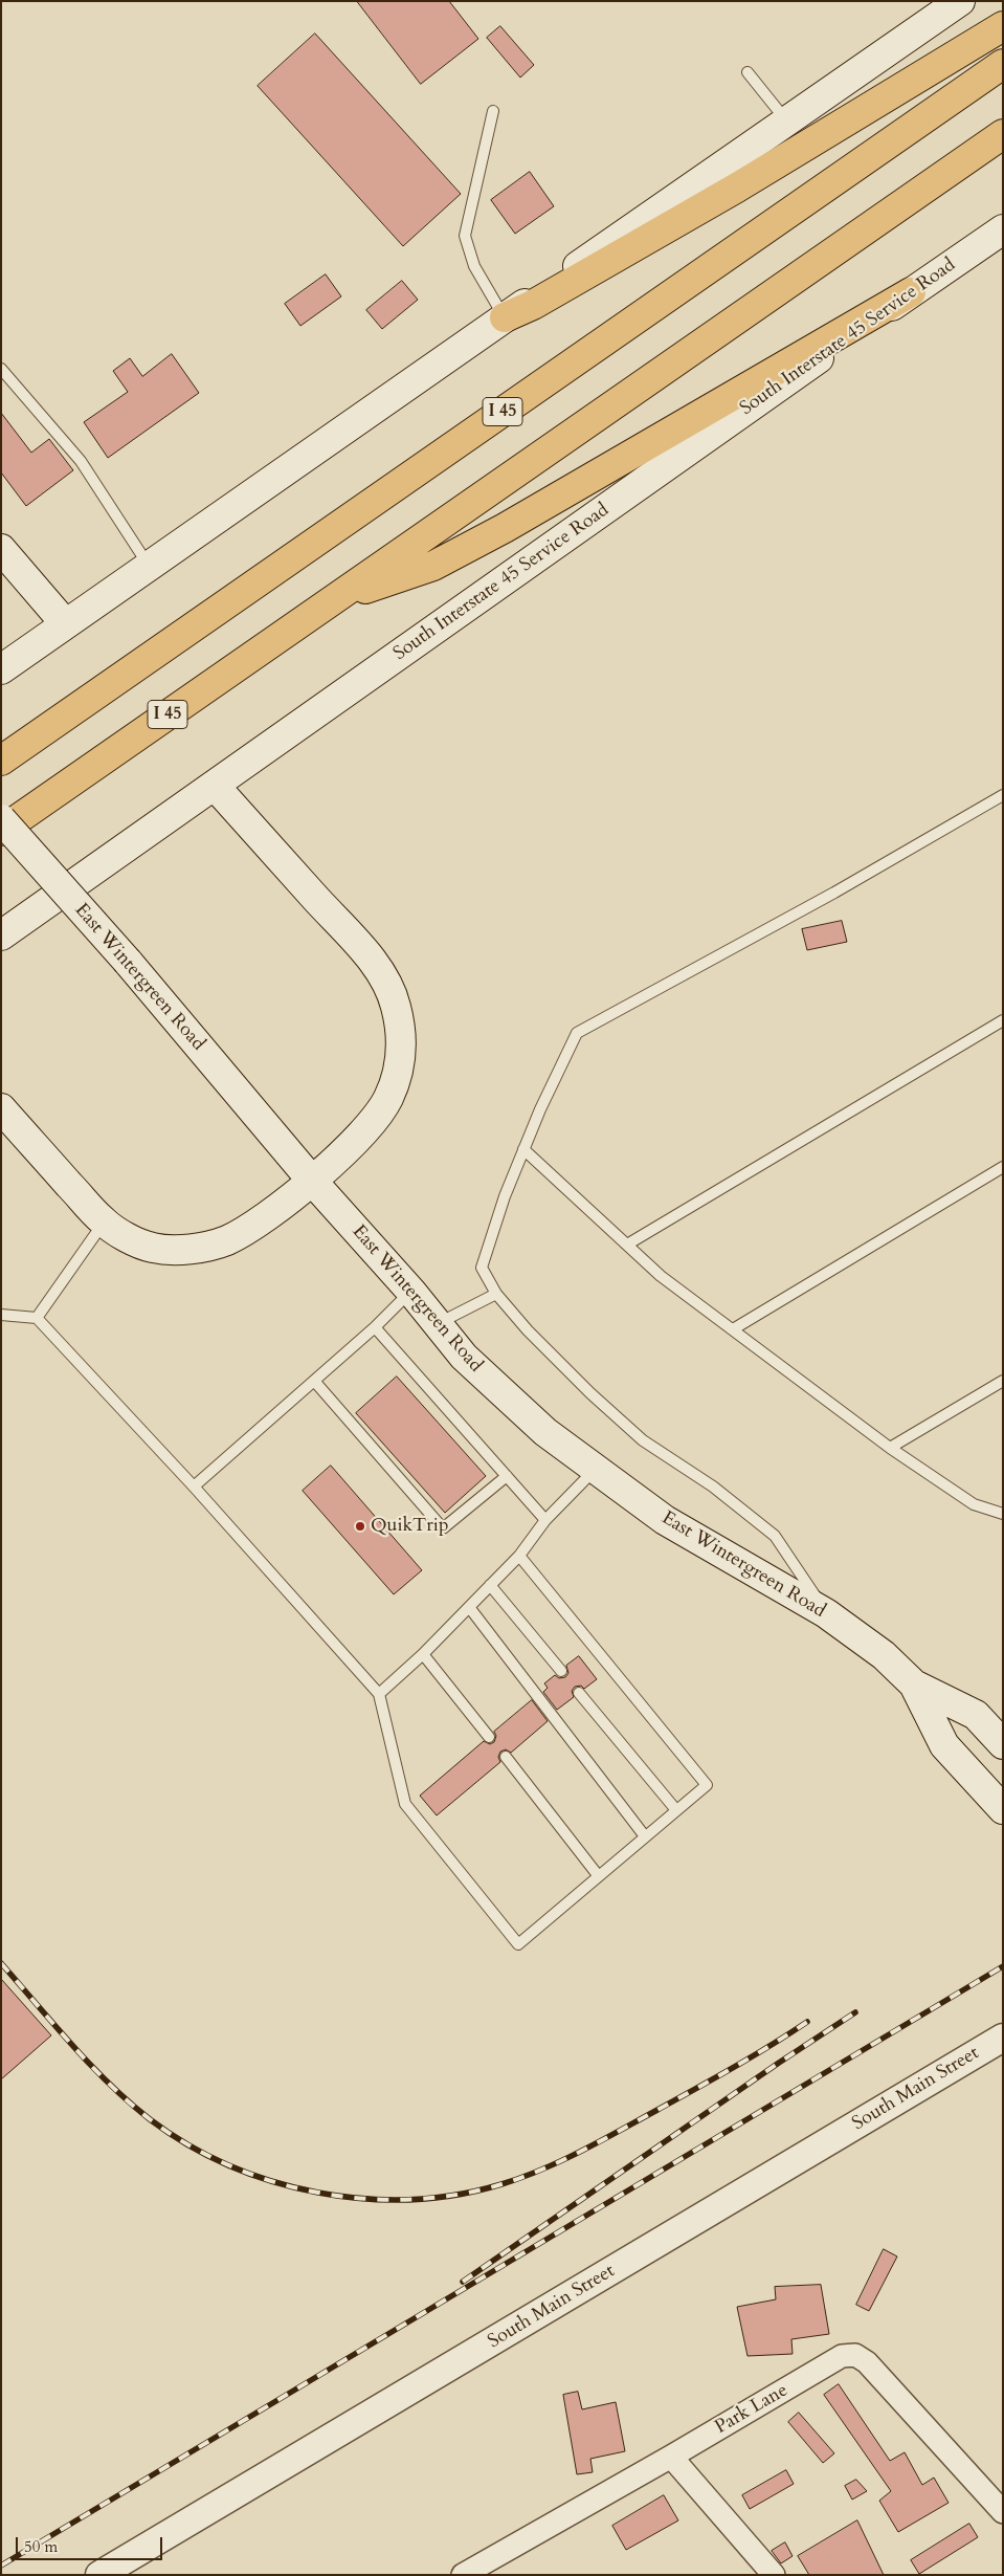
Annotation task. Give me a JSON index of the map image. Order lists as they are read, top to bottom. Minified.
{"streets":{"highway":["I 45"],"main road":["South Interstate 45 Service Road","East Wintergreen Road"],"street":["South Main Street","Park Lane"]},"places":["QuikTrip"],"scale_bar":"50 m"}
